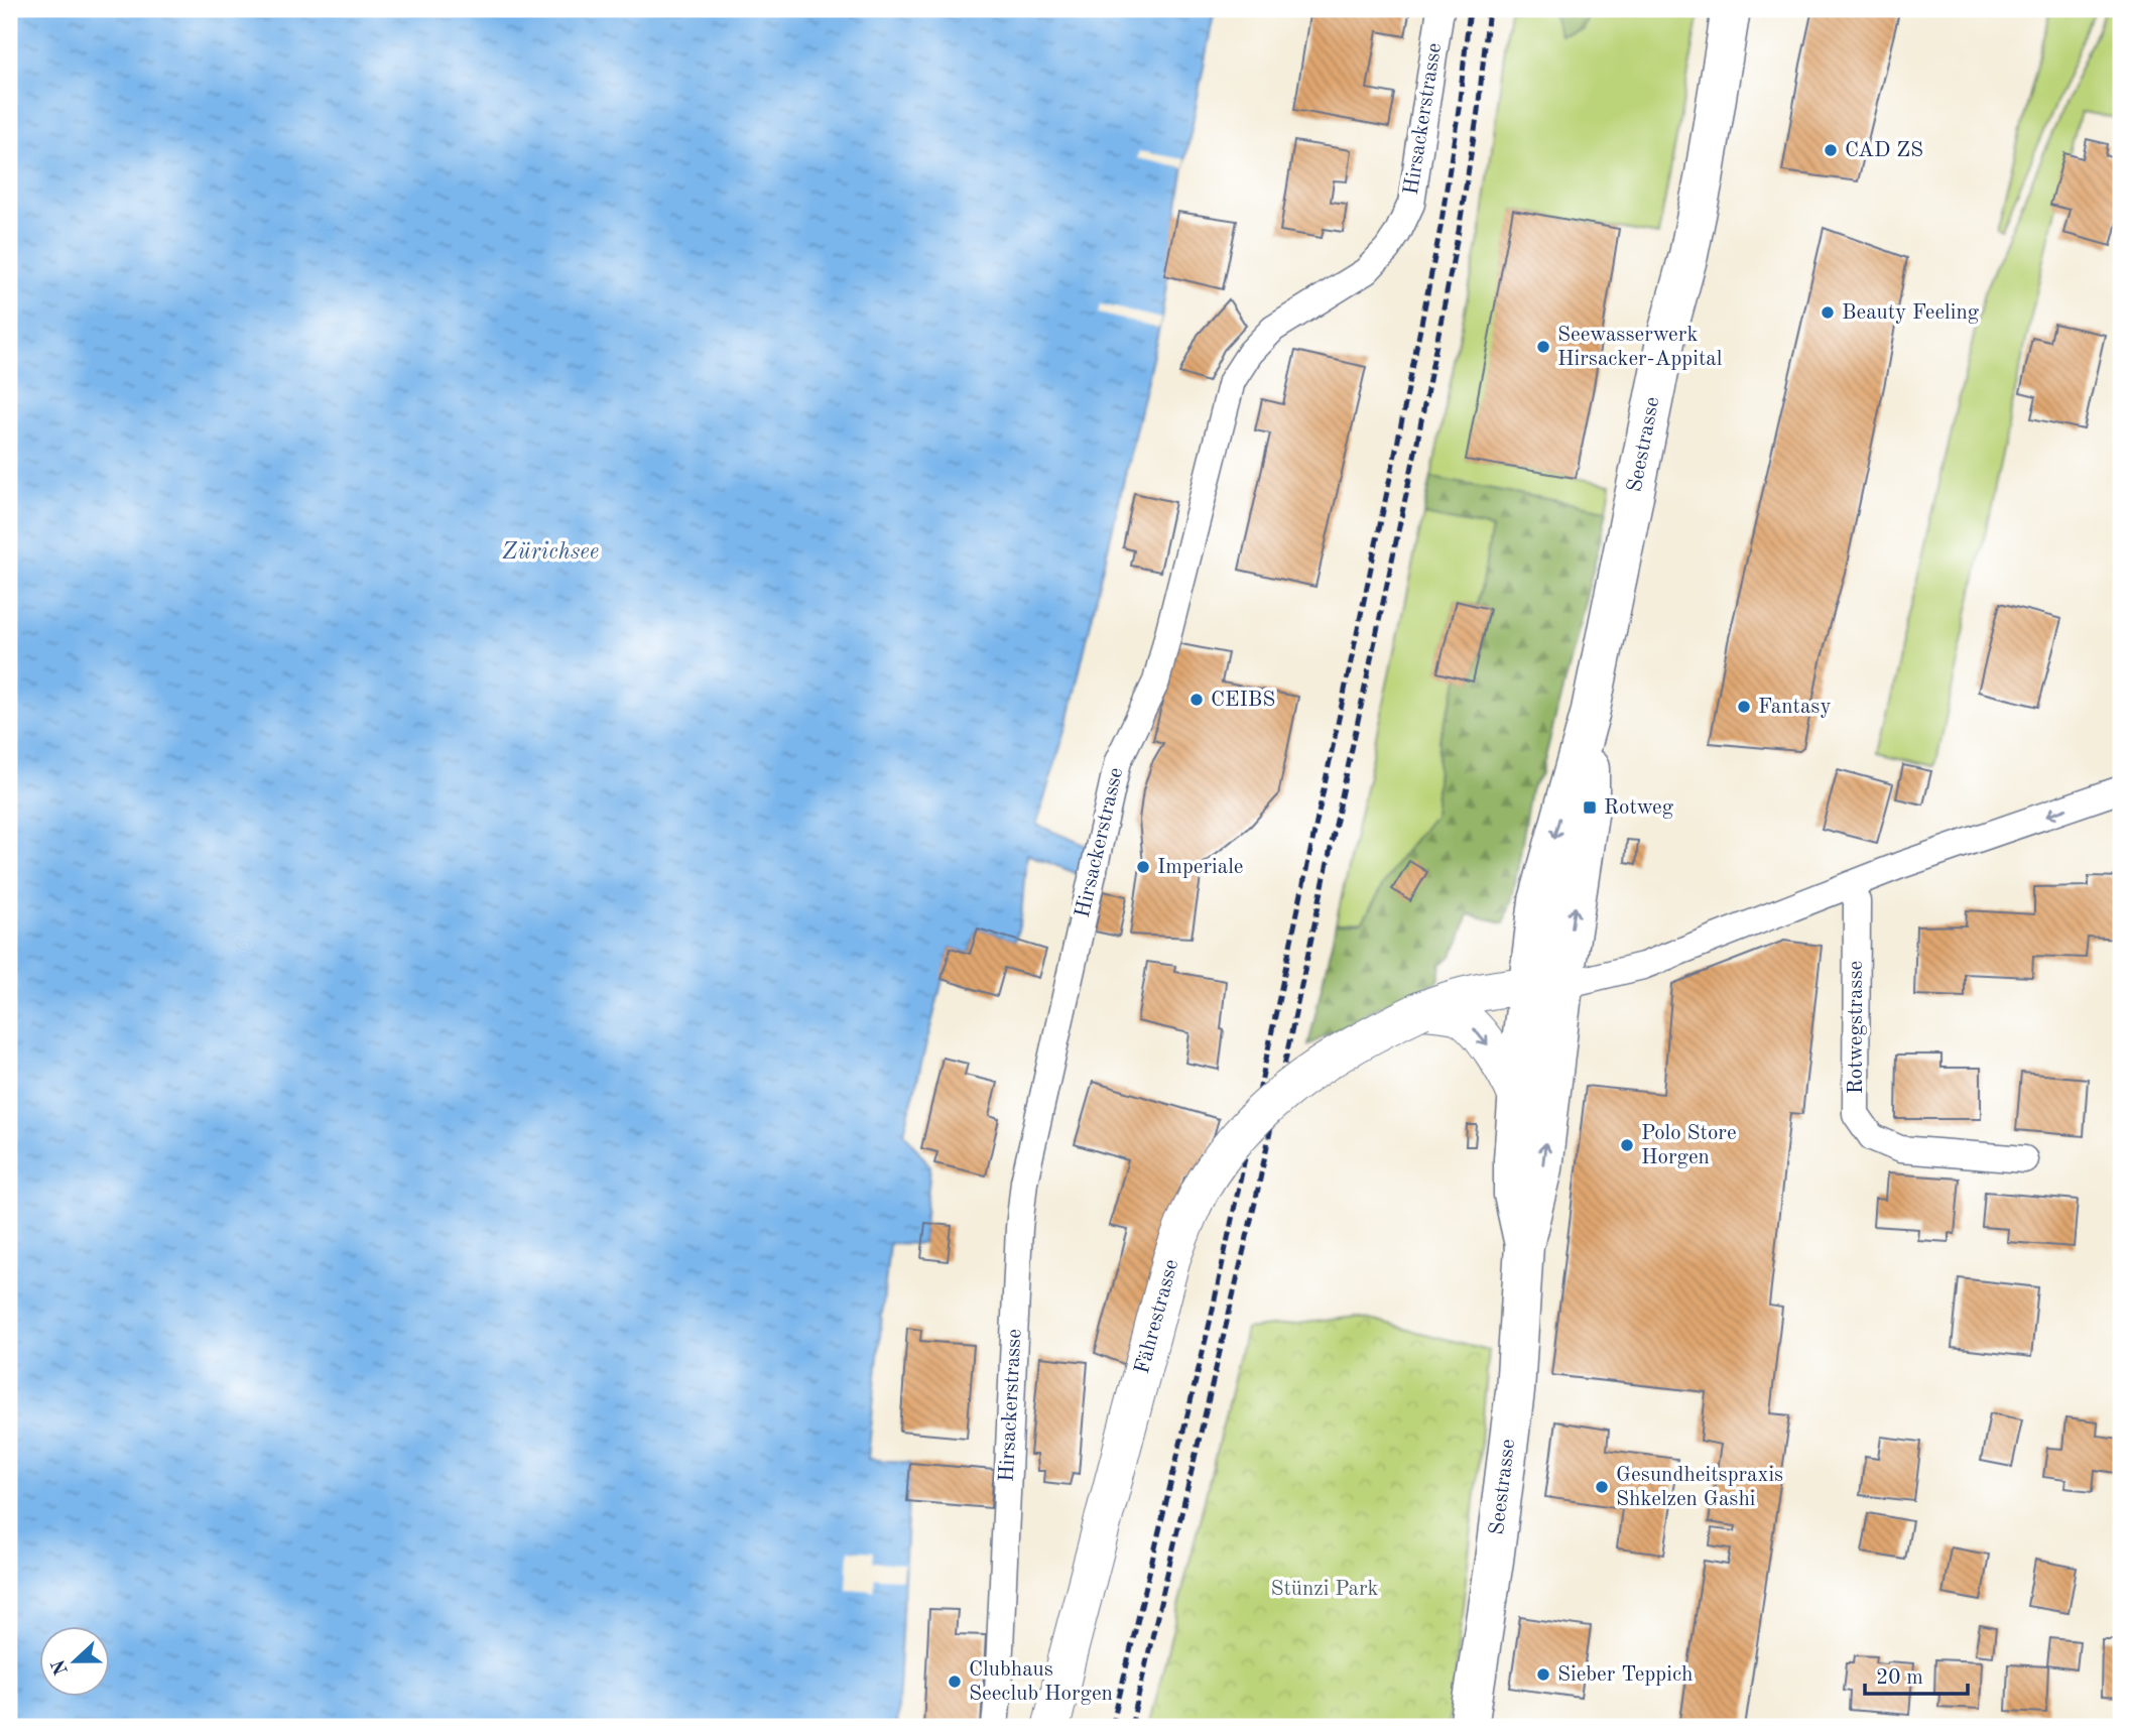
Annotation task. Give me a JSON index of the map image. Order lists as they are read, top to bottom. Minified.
{"streets":{"main road":["Seestrasse"],"street":["Hirsackerstrasse","Rotwegstrasse","Fährestrasse"]},"crossings":[["Seestrasse","Fährestrasse"]],"water":["Zürichsee"],"parks":["Stünzi Park"],"places":{"other":["CAD ZS","Beauty Feeling","Seewasserwerk Hirsacker-Appital","CEIBS","Fantasy","Imperiale","Polo Store Horgen","Gesundheitspraxis Shkelzen Gashi","Sieber Teppich","Clubhaus Seeclub Horgen"],"transit":["Rotweg"]},"scale_bar":"20 m","north":"left"}
